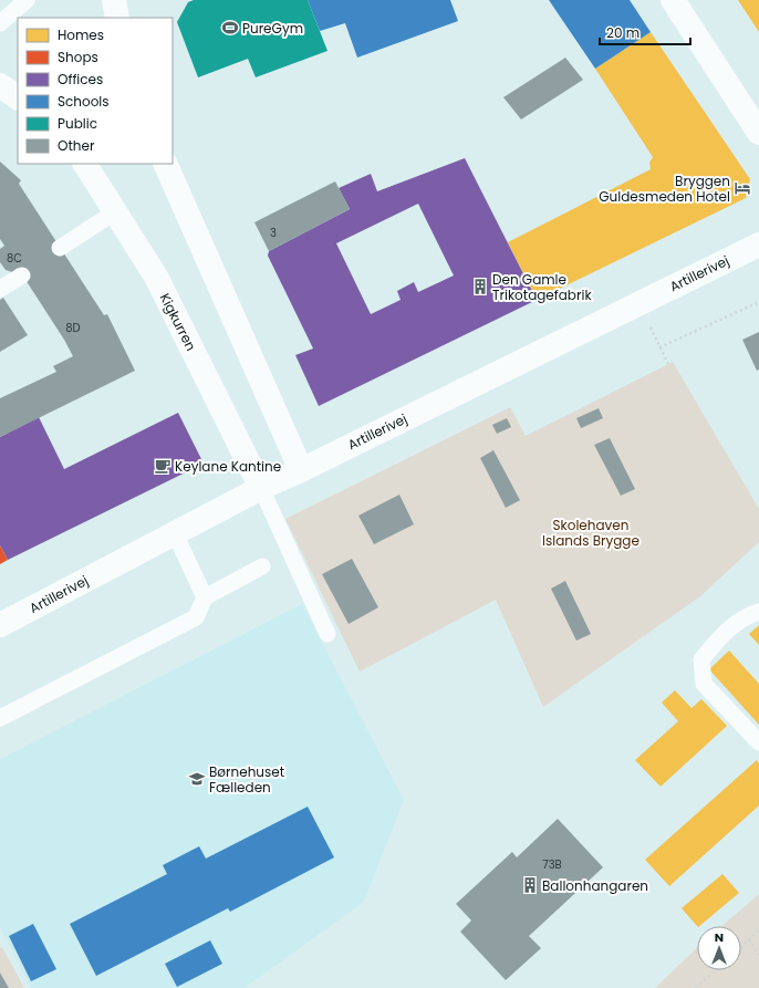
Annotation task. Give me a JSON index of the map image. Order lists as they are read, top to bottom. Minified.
{"streets":{"street":["Artillerivej","Kigkurren"]},"crossings":[["Artillerivej","Kigkurren"]],"parks":["Skolehaven Islands Brygge"],"places":{"sports":["PureGym"],"hotel":["Bryggen Guldesmeden Hotel"],"building":["Den Gamle Trikotagefabrik","Ballonhangaren"],"cafe":["Keylane Kantine"],"school or university":["Børnehuset Fælleden"]},"house_numbers":["3","8C","8D","73B"],"legend":["Homes","Shops","Offices","Schools","Public","Other"],"scale_bar":"20 m","north":"top"}
